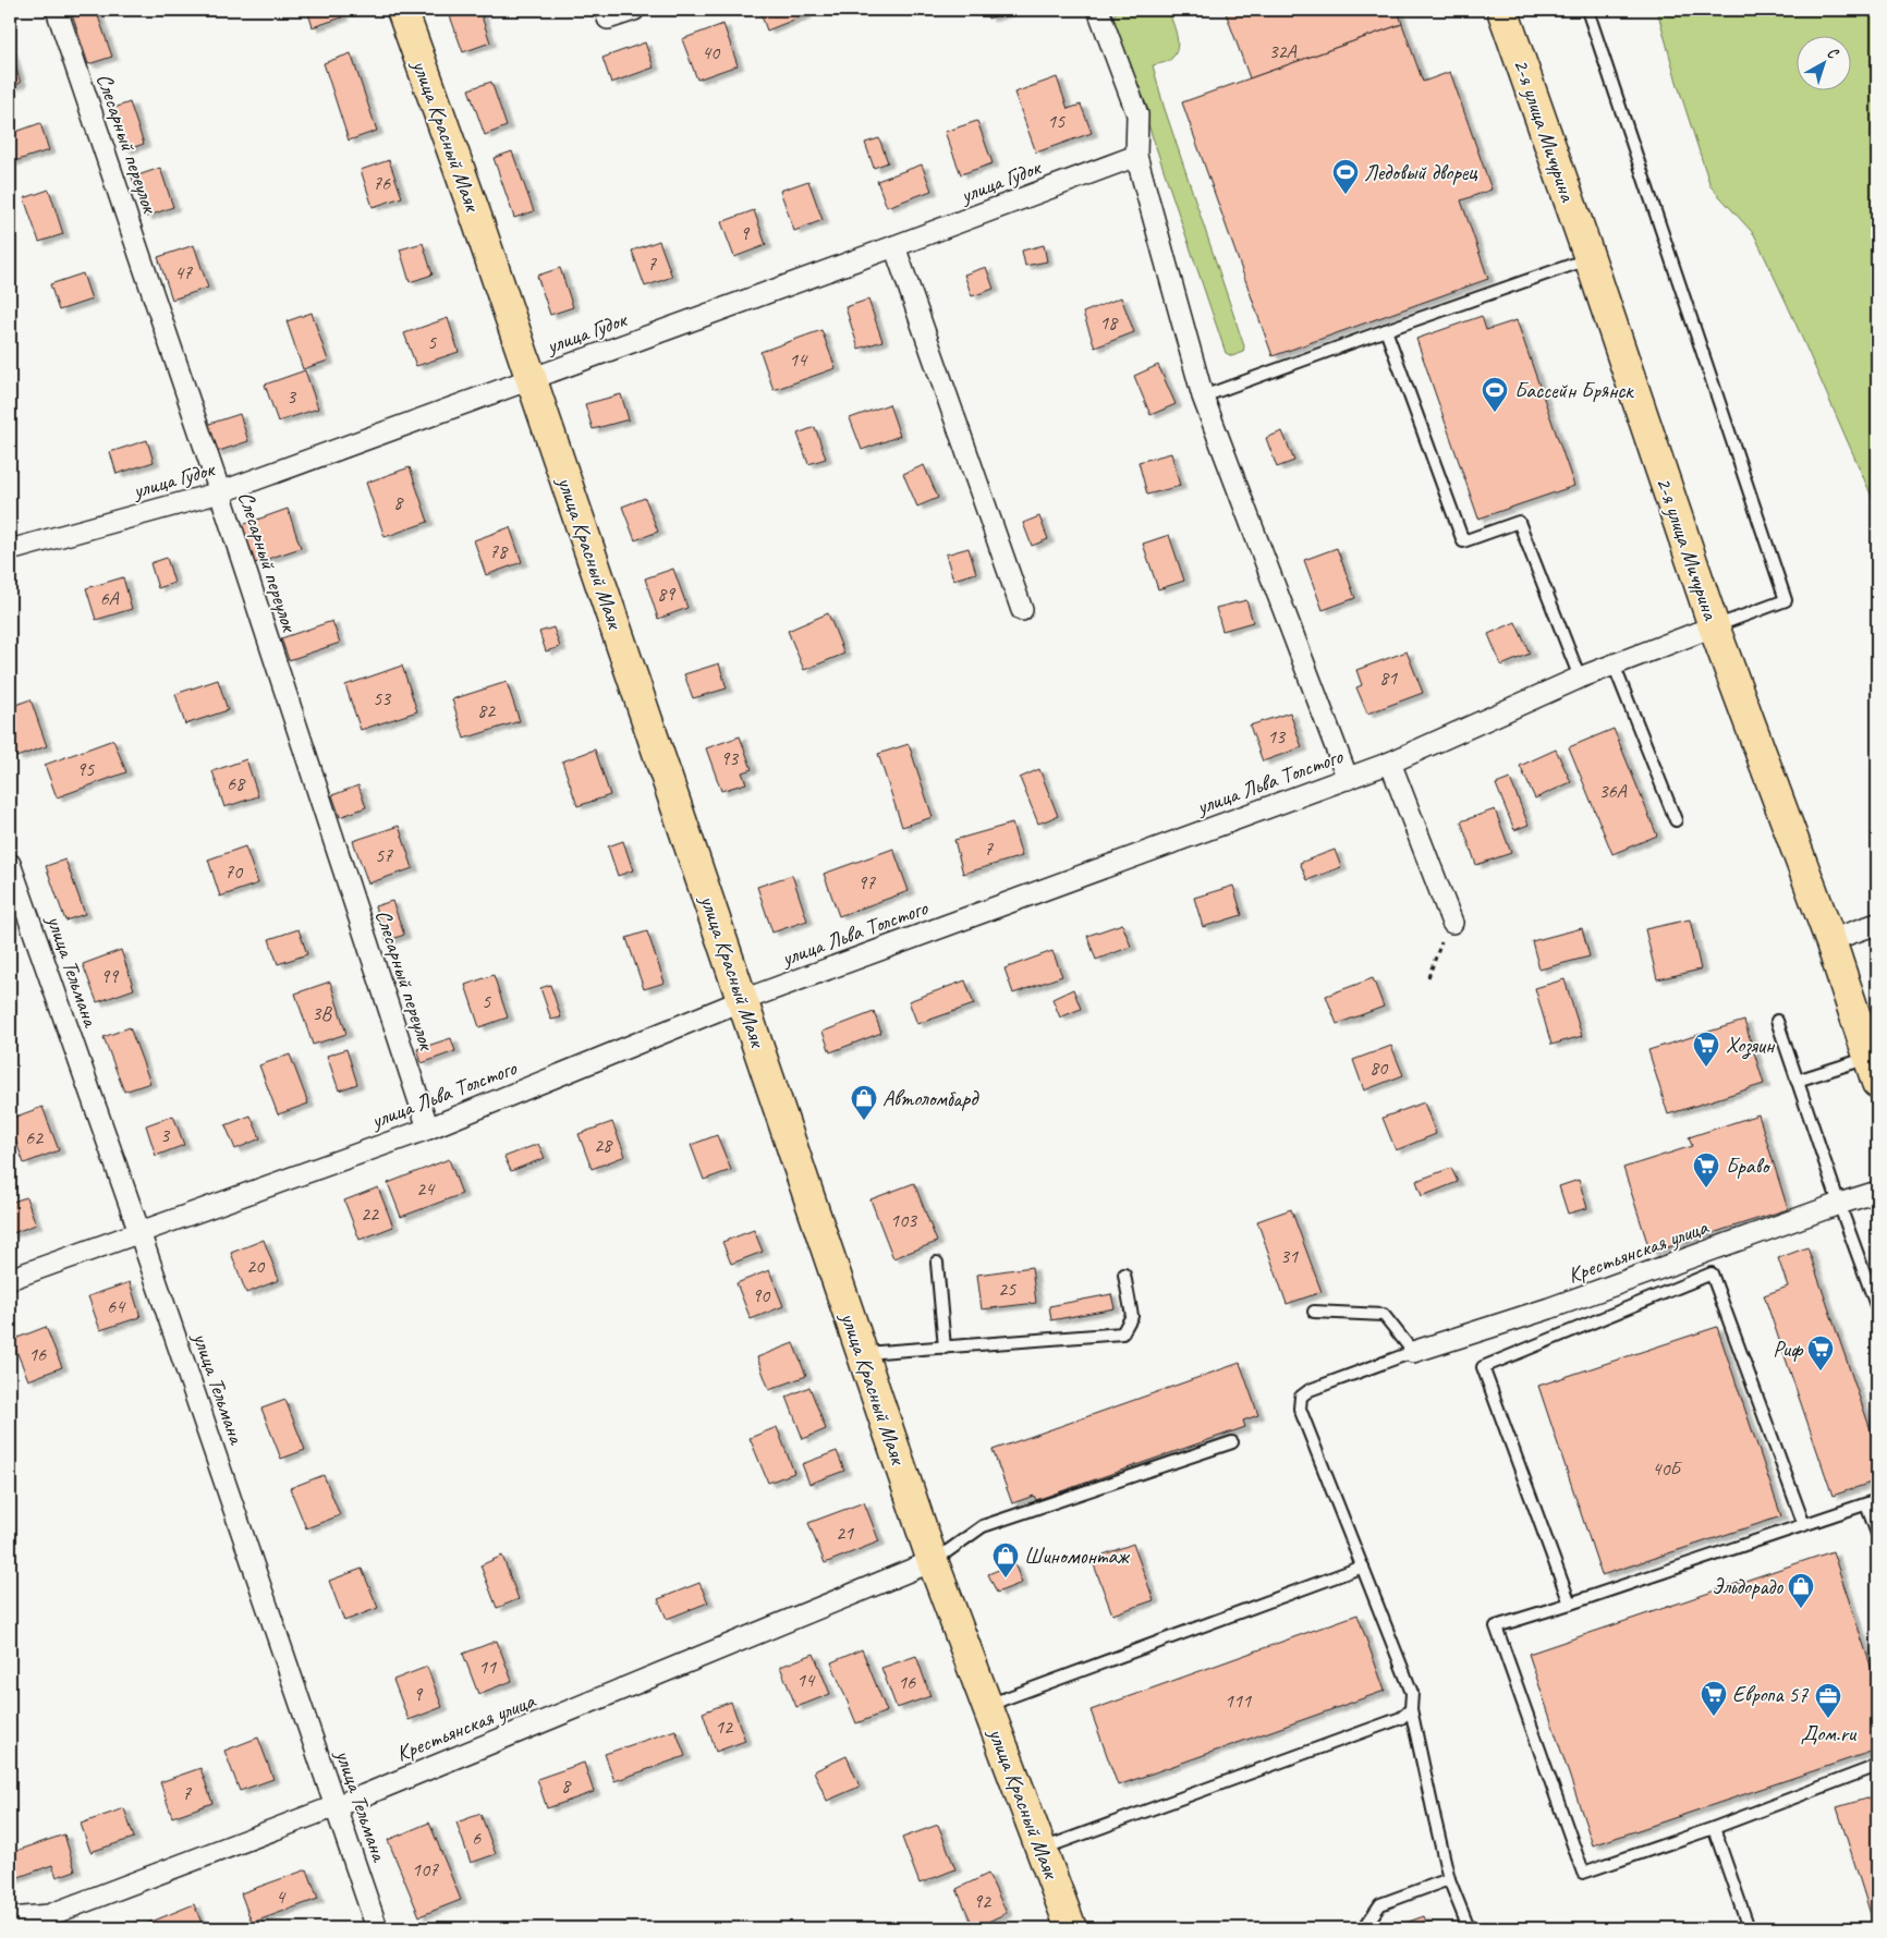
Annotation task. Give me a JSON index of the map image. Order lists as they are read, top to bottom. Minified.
{"streets":{"main road":["2-я улица Мичурина","улица Красный Маяк"],"street":["Слесарный переулок","улица Гудок","улица Льва Толстого","улица Тельмана","Крестьянская улица"]},"crossings":[["2-я улица Мичурина","улица Льва Толстого"],["улица Красный Маяк","улица Гудок"],["улица Красный Маяк","улица Льва Толстого"],["улица Красный Маяк","Крестьянская улица"],["Слесарный переулок","улица Гудок"],["Слесарный переулок","улица Льва Толстого"],["улица Льва Толстого","улица Тельмана"],["улица Тельмана","Крестьянская улица"]],"places":{"sports":["Ледовый дворец","Бассейн Брянск"],"supermarket":["Хозяин","Браво","Риф","Европа 57"],"shop":["Автоломбард","Шиномонтаж","Эльдорадо"],"office":["Дом.ru"]},"house_numbers":["32А","40","15","76","9","7","47","18","5","14","3","8","78","89","6А","81","53","82","13","93","95","68","36А","7","57","70","97","99","5","3В","80","3","62","28","24","22","103","31","20","25","90","64","16","40Б","21","11","14","16","9","111","12","8","7","6","107","4","92"],"north":"top right"}
